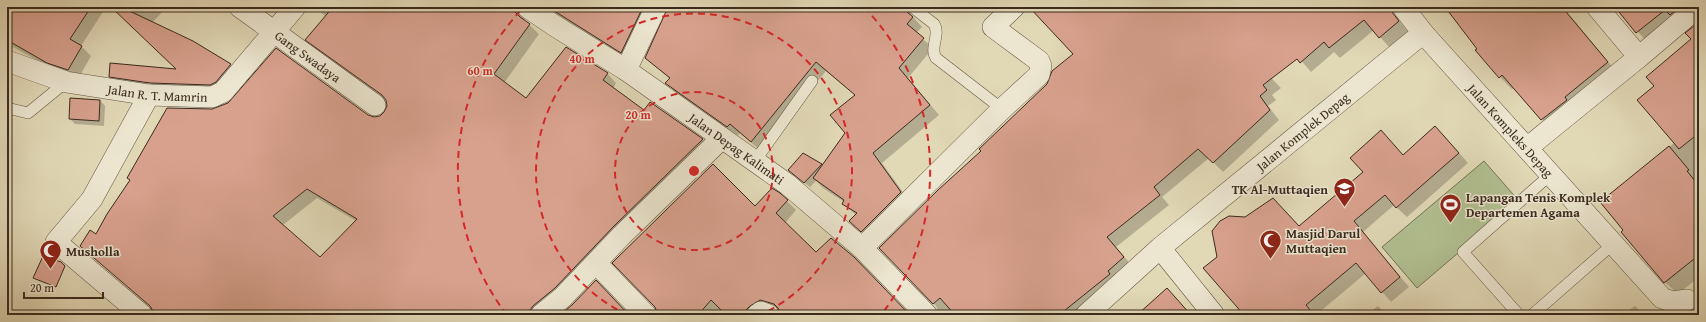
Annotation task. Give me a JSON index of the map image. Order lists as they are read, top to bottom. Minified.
{"streets":{"street":["Gang Swadaya","Jalan R. T. Mamrin","Jalan Kompleks Depag","Jalan Komplek Depag","Jalan Depag Kalimati"]},"crossings":[["Gang Swadaya","Jalan R. T. Mamrin"],["Jalan Kompleks Depag","Jalan Komplek Depag"]],"places":{"school or university":["TK Al-Muttaqien"],"sports":["Lapangan Tenis Komplek Departemen Agama"],"mosque":["Masjid Darul Muttaqien","Musholla"]},"scale_bar":"20 m","rings":["40 m","60 m","20 m"]}
